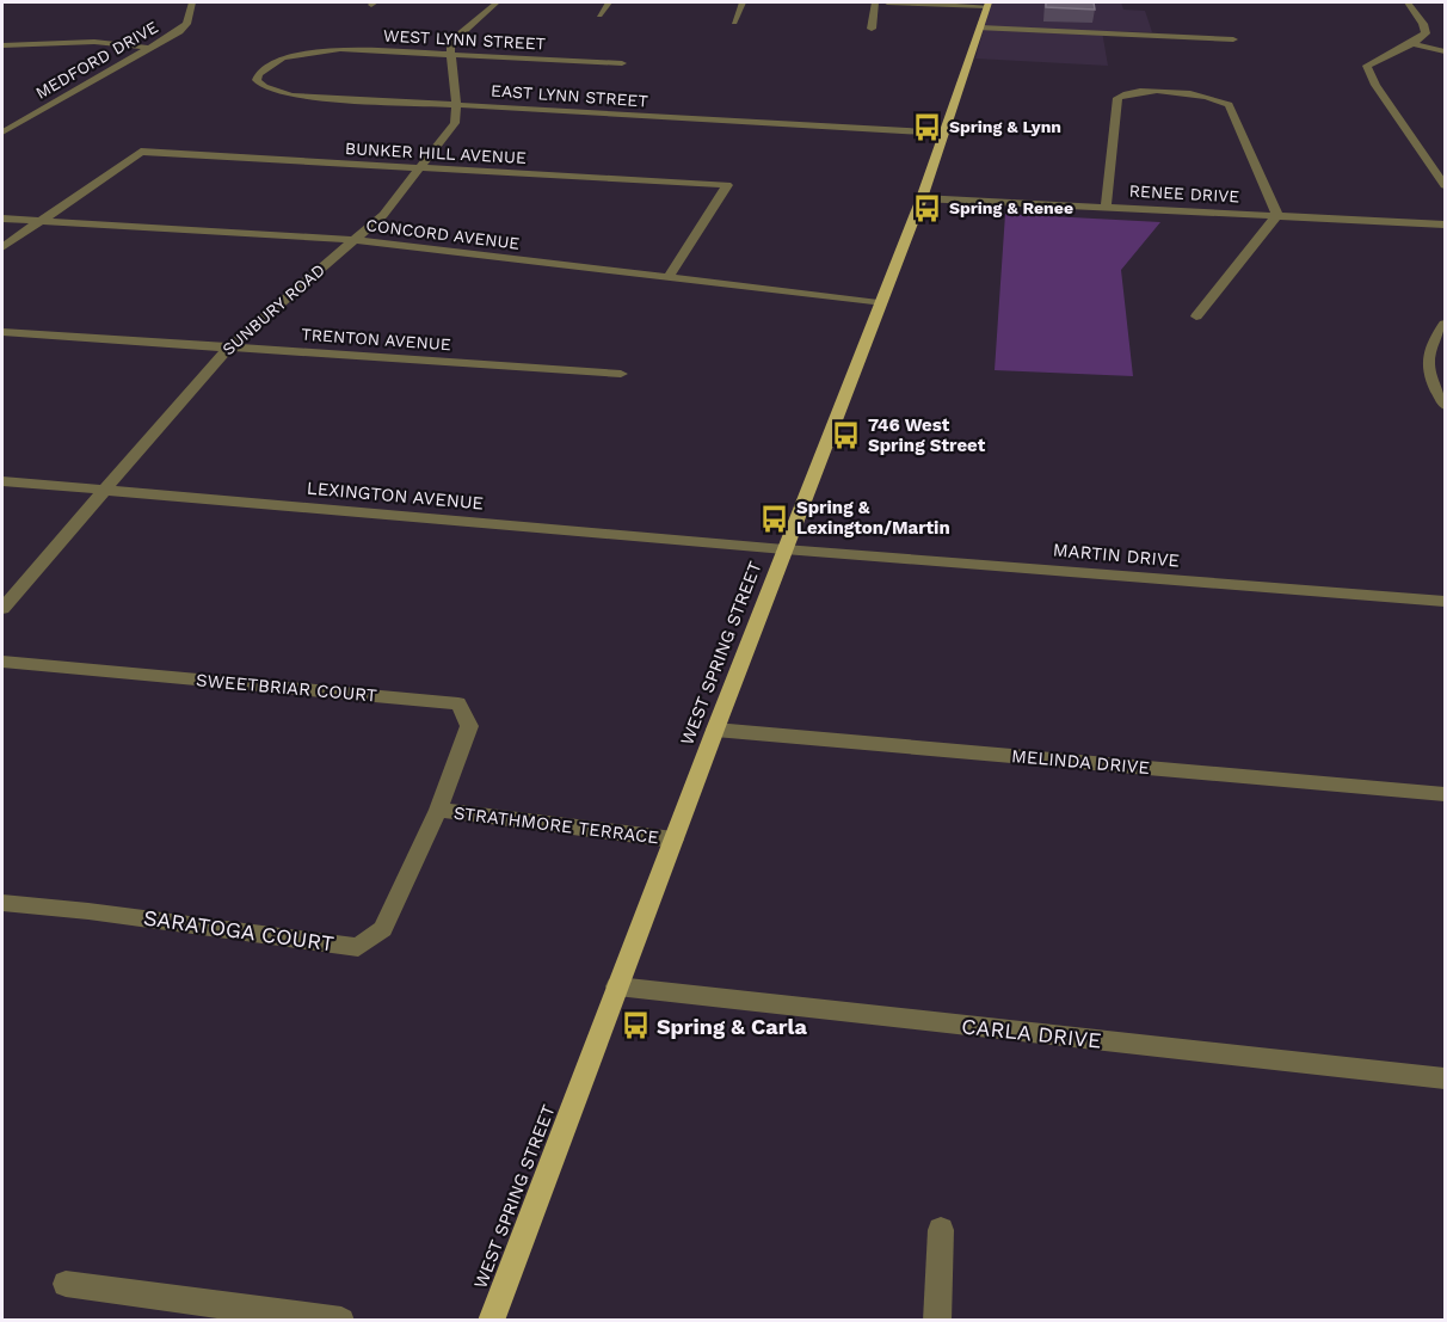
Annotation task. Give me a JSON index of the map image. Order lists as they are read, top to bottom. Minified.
{"streets":{"main road":["WEST SPRING STREET"],"street":["WEST LYNN STREET","MEDFORD DRIVE","EAST LYNN STREET","BUNKER HILL AVENUE","RENEE DRIVE","CONCORD AVENUE","SUNBURY ROAD","TRENTON AVENUE","LEXINGTON AVENUE","MARTIN DRIVE","SWEETBRIAR COURT","MELINDA DRIVE","STRATHMORE TERRACE","SARATOGA COURT","CARLA DRIVE"]},"crossings":[["WEST LYNN STREET","EAST LYNN STREET"],["WEST LYNN STREET","SUNBURY ROAD"],["EAST LYNN STREET","SUNBURY ROAD"],["EAST LYNN STREET","WEST SPRING STREET"],["BUNKER HILL AVENUE","CONCORD AVENUE"],["BUNKER HILL AVENUE","SUNBURY ROAD"],["RENEE DRIVE","WEST SPRING STREET"],["CONCORD AVENUE","SUNBURY ROAD"],["CONCORD AVENUE","WEST SPRING STREET"],["SUNBURY ROAD","TRENTON AVENUE"],["SUNBURY ROAD","LEXINGTON AVENUE"],["LEXINGTON AVENUE","MARTIN DRIVE"],["LEXINGTON AVENUE","WEST SPRING STREET"],["MARTIN DRIVE","WEST SPRING STREET"],["WEST SPRING STREET","MELINDA DRIVE"],["WEST SPRING STREET","STRATHMORE TERRACE"],["WEST SPRING STREET","CARLA DRIVE"],["SWEETBRIAR COURT","STRATHMORE TERRACE"],["SWEETBRIAR COURT","SARATOGA COURT"],["STRATHMORE TERRACE","SARATOGA COURT"]],"places":{"bus stop":["Spring & Lynn","Spring & Renee","746 West Spring Street","Spring & Lexington/Martin","Spring & Carla"]}}
